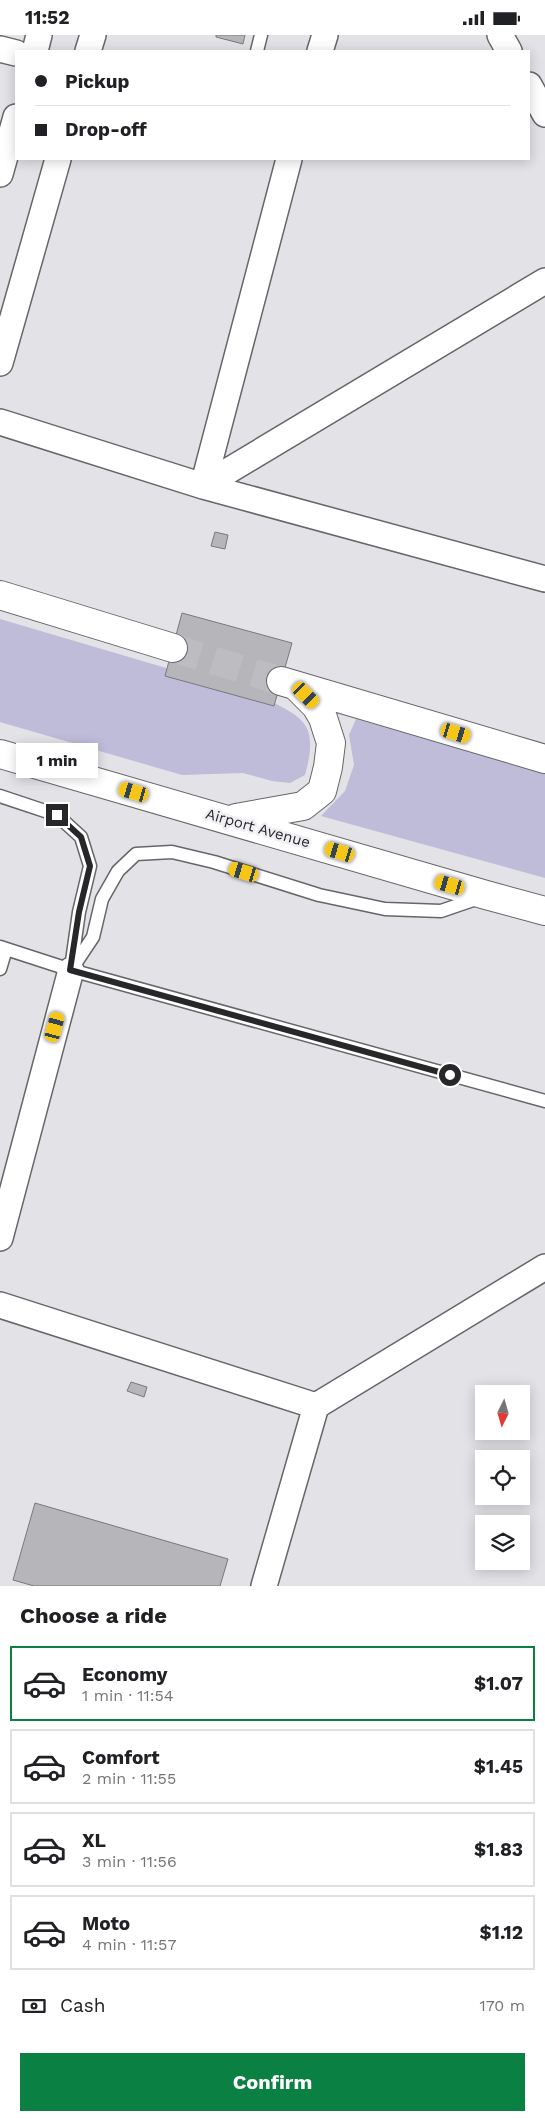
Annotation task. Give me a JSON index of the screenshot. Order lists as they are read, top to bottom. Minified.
{"streets":{"main road":["Airport Avenue"]},"north":"bottom","page":{"status":"11:52","banner":["Pickup","Drop-off"],"bubble":"1 min","heading":"Choose a ride","list":[{"name":"Economy","note":"1 min · 11:54","value":"$1.07"},{"name":"Comfort","note":"2 min · 11:55","value":"$1.45"},{"name":"XL","note":"3 min · 11:56","value":"$1.83"},{"name":"Moto","note":"4 min · 11:57","value":"$1.12"}],"pay":["Cash","170 m"],"buttons":"Confirm"}}
